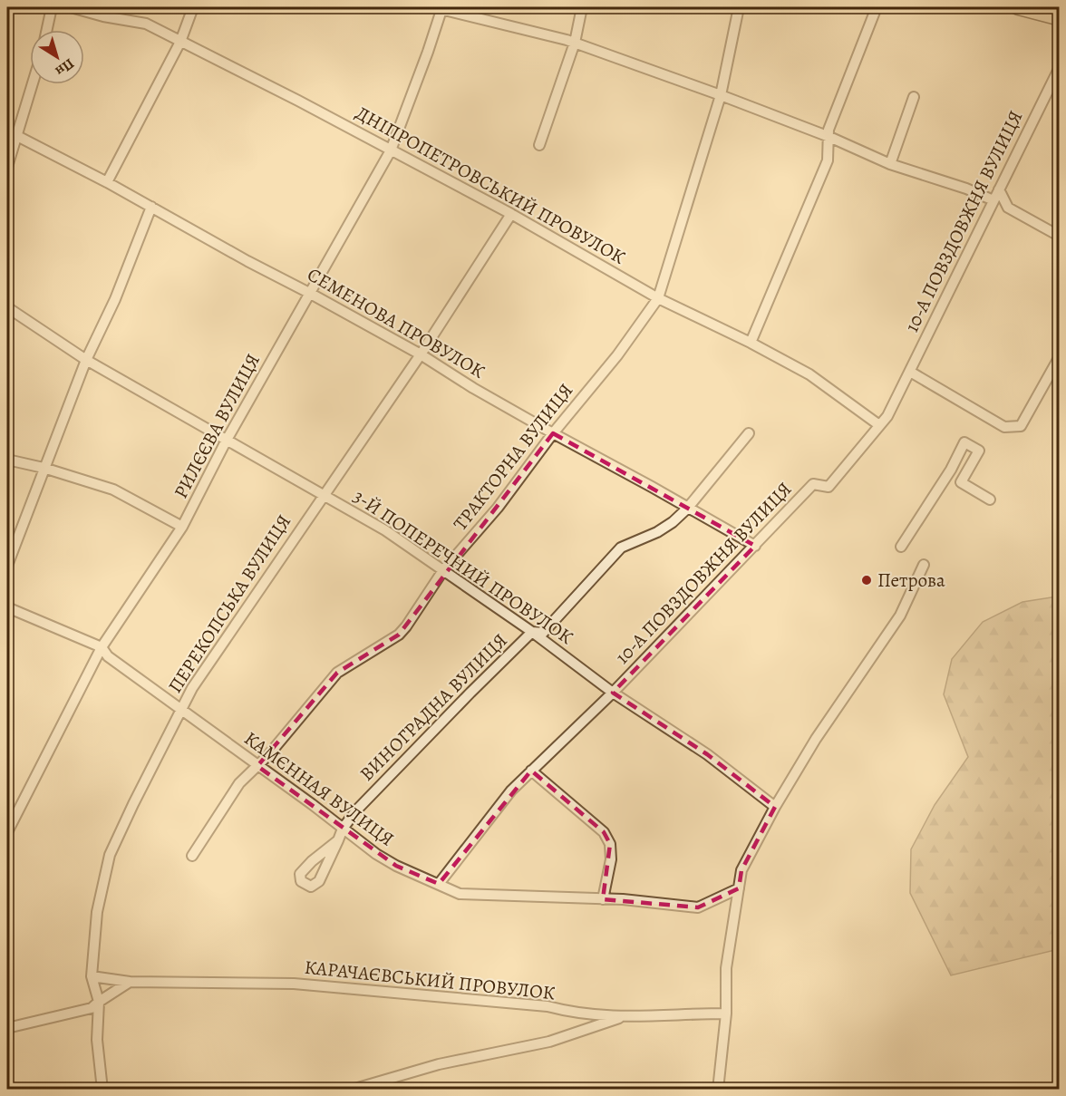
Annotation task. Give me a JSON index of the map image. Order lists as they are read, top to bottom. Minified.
{"streets":{"street":["ДНІПРОПЕТРОВСЬКИЙ ПРОВУЛОК","10-А ПОВЗДОВЖНЯ ВУЛИЦЯ","СЕМЕНОВА ПРОВУЛОК","РИЛЄЄВА ВУЛИЦЯ","ТРАКТОРНА ВУЛИЦЯ","3-Й ПОПЕРЕЧНИЙ ПРОВУЛОК","ПЕРЕКОПСЬКА ВУЛИЦЯ","ВИНОГРАДНА ВУЛИЦЯ","КАМЄННАЯ ВУЛИЦЯ","КАРАЧАЄВСЬКИЙ ПРОВУЛОК"]},"crossings":[["ДНІПРОПЕТРОВСЬКИЙ ПРОВУЛОК","10-А ПОВЗДОВЖНЯ ВУЛИЦЯ"],["ДНІПРОПЕТРОВСЬКИЙ ПРОВУЛОК","РИЛЄЄВА ВУЛИЦЯ"],["ДНІПРОПЕТРОВСЬКИЙ ПРОВУЛОК","ТРАКТОРНА ВУЛИЦЯ"],["ДНІПРОПЕТРОВСЬКИЙ ПРОВУЛОК","ПЕРЕКОПСЬКА ВУЛИЦЯ"],["10-А ПОВЗДОВЖНЯ ВУЛИЦЯ","СЕМЕНОВА ПРОВУЛОК"],["10-А ПОВЗДОВЖНЯ ВУЛИЦЯ","3-Й ПОПЕРЕЧНИЙ ПРОВУЛОК"],["10-А ПОВЗДОВЖНЯ ВУЛИЦЯ","КАМЄННАЯ ВУЛИЦЯ"],["СЕМЕНОВА ПРОВУЛОК","РИЛЄЄВА ВУЛИЦЯ"],["СЕМЕНОВА ПРОВУЛОК","ТРАКТОРНА ВУЛИЦЯ"],["СЕМЕНОВА ПРОВУЛОК","ПЕРЕКОПСЬКА ВУЛИЦЯ"],["СЕМЕНОВА ПРОВУЛОК","ВИНОГРАДНА ВУЛИЦЯ"],["РИЛЄЄВА ВУЛИЦЯ","3-Й ПОПЕРЕЧНИЙ ПРОВУЛОК"],["РИЛЄЄВА ВУЛИЦЯ","КАМЄННАЯ ВУЛИЦЯ"],["ТРАКТОРНА ВУЛИЦЯ","3-Й ПОПЕРЕЧНИЙ ПРОВУЛОК"],["ТРАКТОРНА ВУЛИЦЯ","КАМЄННАЯ ВУЛИЦЯ"],["3-Й ПОПЕРЕЧНИЙ ПРОВУЛОК","ПЕРЕКОПСЬКА ВУЛИЦЯ"],["3-Й ПОПЕРЕЧНИЙ ПРОВУЛОК","ВИНОГРАДНА ВУЛИЦЯ"],["ПЕРЕКОПСЬКА ВУЛИЦЯ","КАМЄННАЯ ВУЛИЦЯ"],["ПЕРЕКОПСЬКА ВУЛИЦЯ","КАРАЧАЄВСЬКИЙ ПРОВУЛОК"],["ВИНОГРАДНА ВУЛИЦЯ","КАМЄННАЯ ВУЛИЦЯ"]],"places":["Петрова"],"north":"bottom right"}
